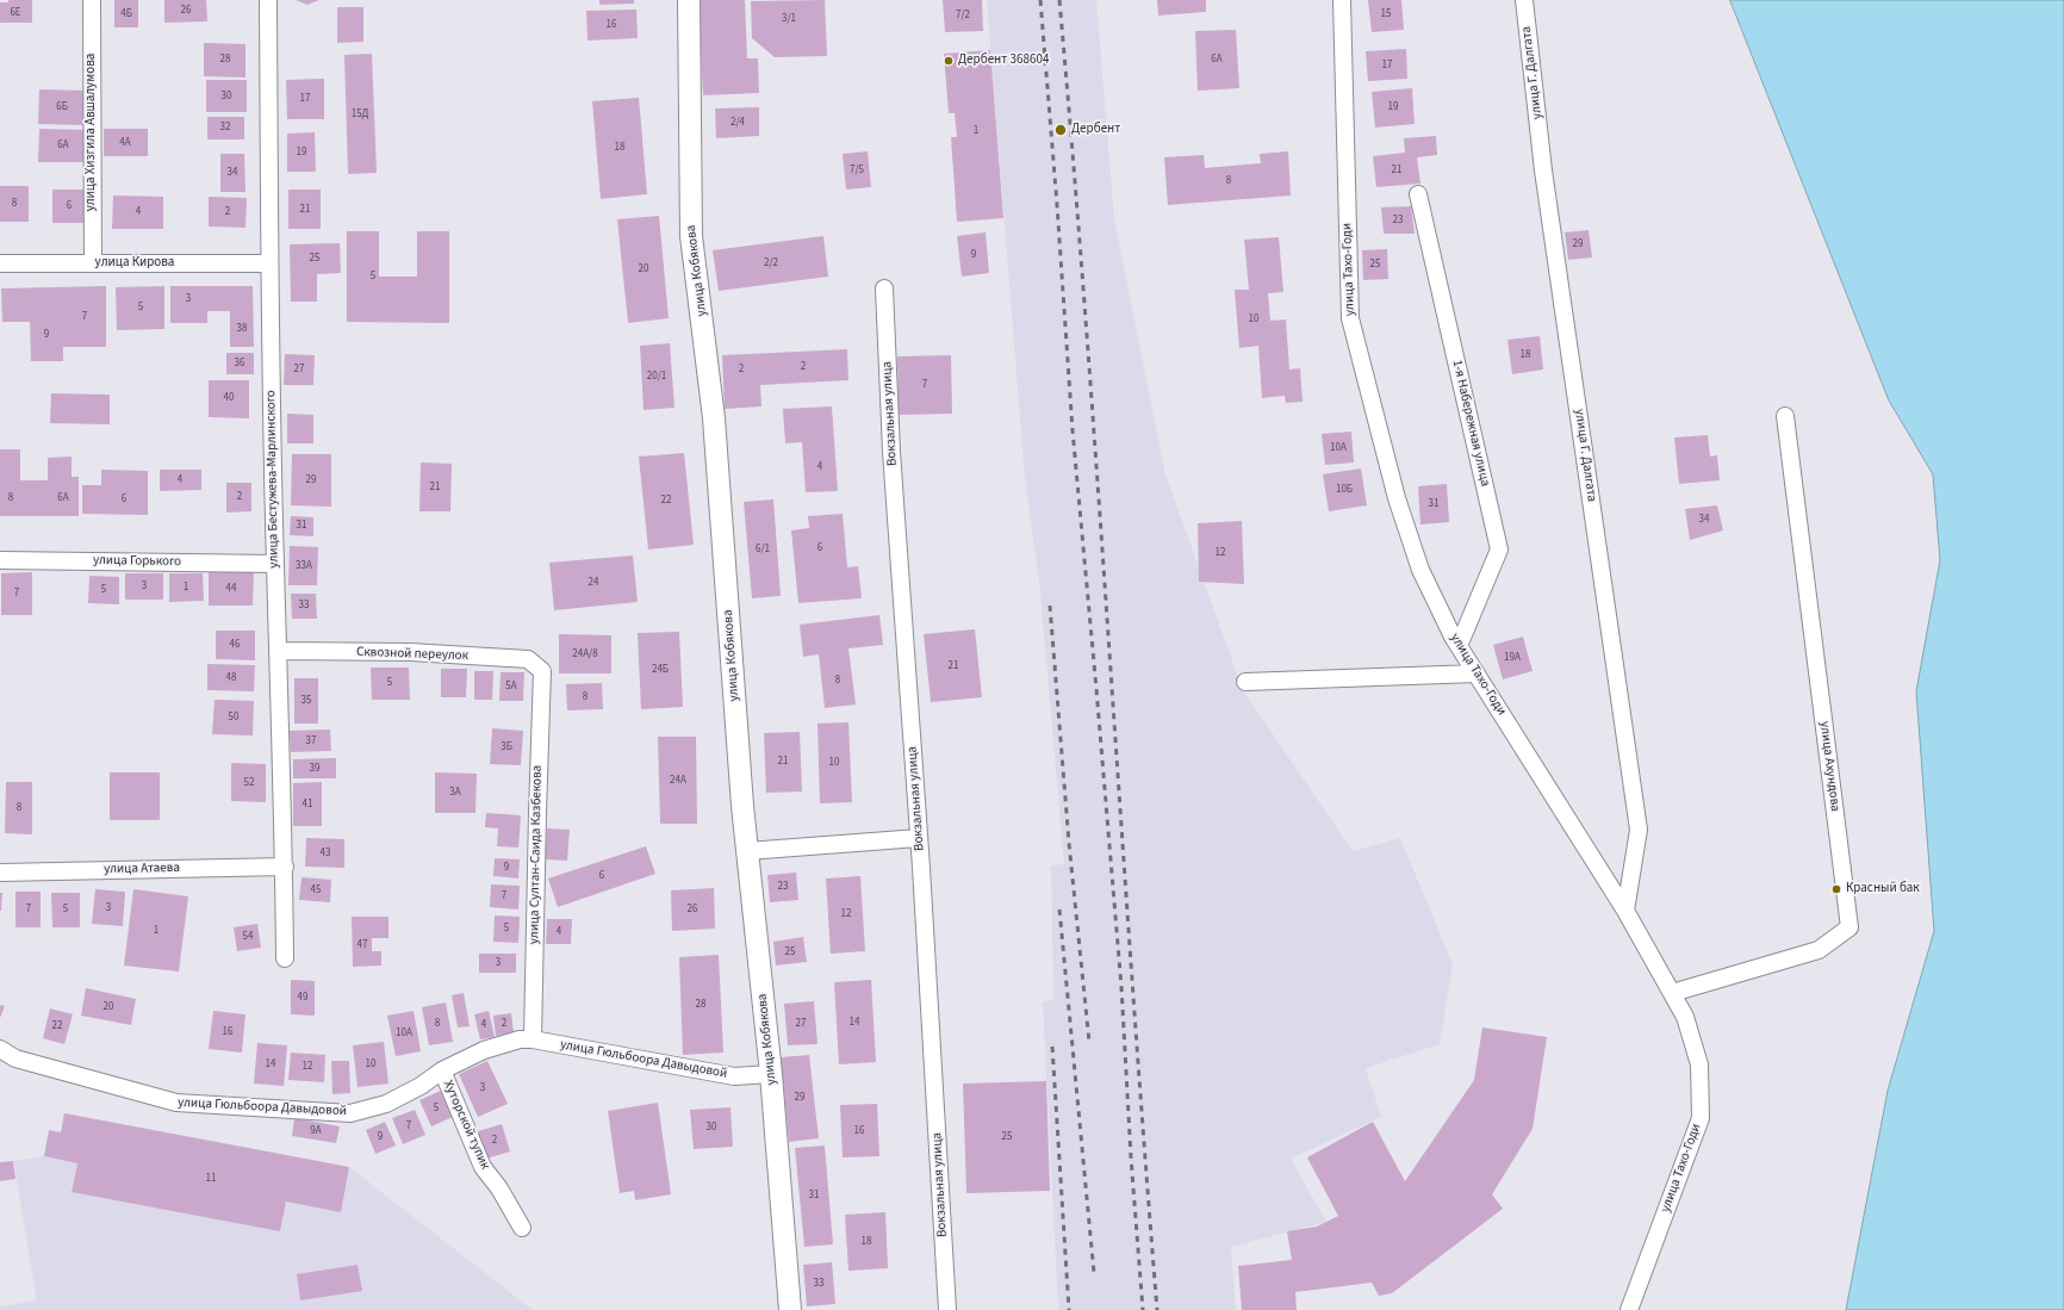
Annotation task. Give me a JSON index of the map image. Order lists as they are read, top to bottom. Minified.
{"streets":{"street":["улица Г. Далгата","улица Хизгила Авшалумова","улица Кирова","улица Тахо-Годи","улица Кобякова","Вокзальная улица","1-я Набережная улица","улица Бестужева-Марлинского","улица Горького","Сквозной переулок","улица Ахундова","улица Султан-Саида Казбекова","улица Атаева","улица Гюльбоора Давыдовой","Хуторской тупик"]},"crossings":[["улица Г. Далгата","улица Тахо-Годи"],["улица Хизгила Авшалумова","улица Кирова"],["улица Кирова","улица Бестужева-Марлинского"],["улица Тахо-Годи","1-я Набережная улица"],["улица Тахо-Годи","улица Ахундова"],["улица Кобякова","улица Гюльбоора Давыдовой"],["улица Бестужева-Марлинского","улица Горького"],["улица Бестужева-Марлинского","Сквозной переулок"],["улица Бестужева-Марлинского","улица Атаева"],["Сквозной переулок","улица Султан-Саида Казбекова"],["улица Султан-Саида Казбекова","улица Гюльбоора Давыдовой"],["улица Гюльбоора Давыдовой","Хуторской тупик"]],"places":["Дербент 368604","Дербент","Красный бак"],"house_numbers":["26","6Е","4Б","15","7/2","3/1","16","28","6А","17","30","17","6Б","19","15Д","2/4","32","1","4А","6А","18","19","7/5","21","34","8","8","6","21","4","2","23","29","9","25","2/2","25","20","5","3","5","7","10","38","9","18","36","2","27","2","20/1","7","40","10А","4","4","29","21","10Б","2","8","6А","6","22","31","34","31","6","6/1","12","33А","24","3","1","44","5","7","33","46","24А/8","19А","21","24Б","48","8","5","5А","8","35","50","37","3Б","21","10","39","24А","52","3А","41","8","43","9","6","23","45","7","3","7","5","26","12","5","1","4","54","47","25","3","49","28","20","14","8","2","27","4","22","16","10А","14","10","12","3","29","5","7","30","9А","16","9","25","2","11","31","18","33"]}
